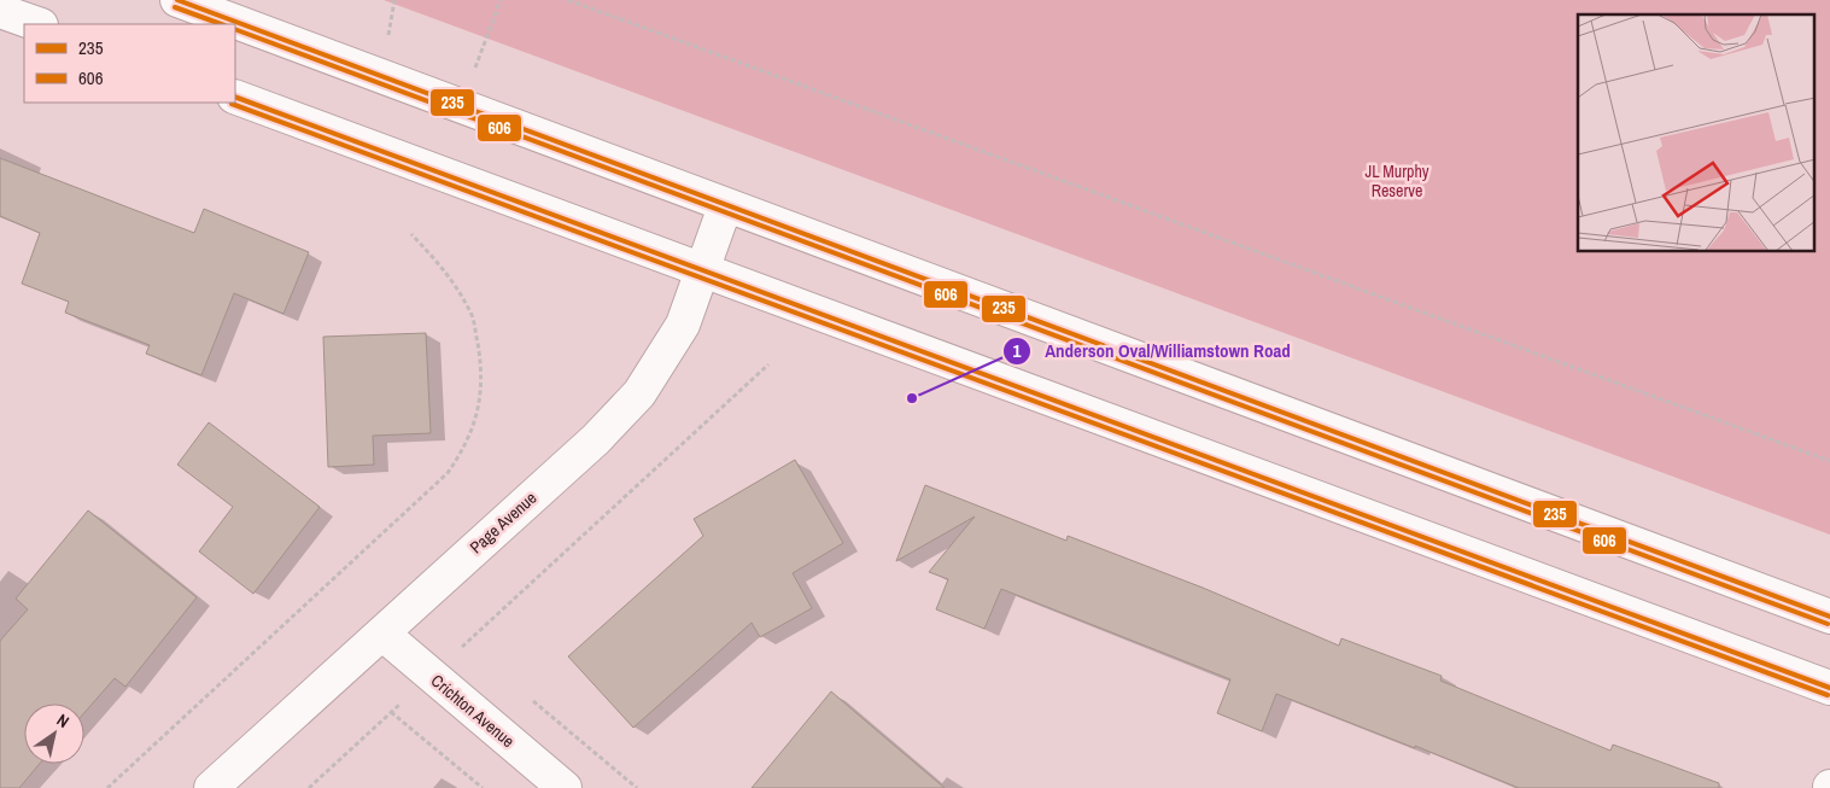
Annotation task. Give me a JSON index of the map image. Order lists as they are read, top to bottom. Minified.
{"streets":{"main road":["Page Avenue","Crichton Avenue"]},"crossings":[["Page Avenue","Crichton Avenue"]],"parks":["JL Murphy Reserve"],"places":["Anderson Oval/Williamstown Road"],"lines":["transit line 235","transit line 606"],"legend":["235","606"],"north":"top right"}
